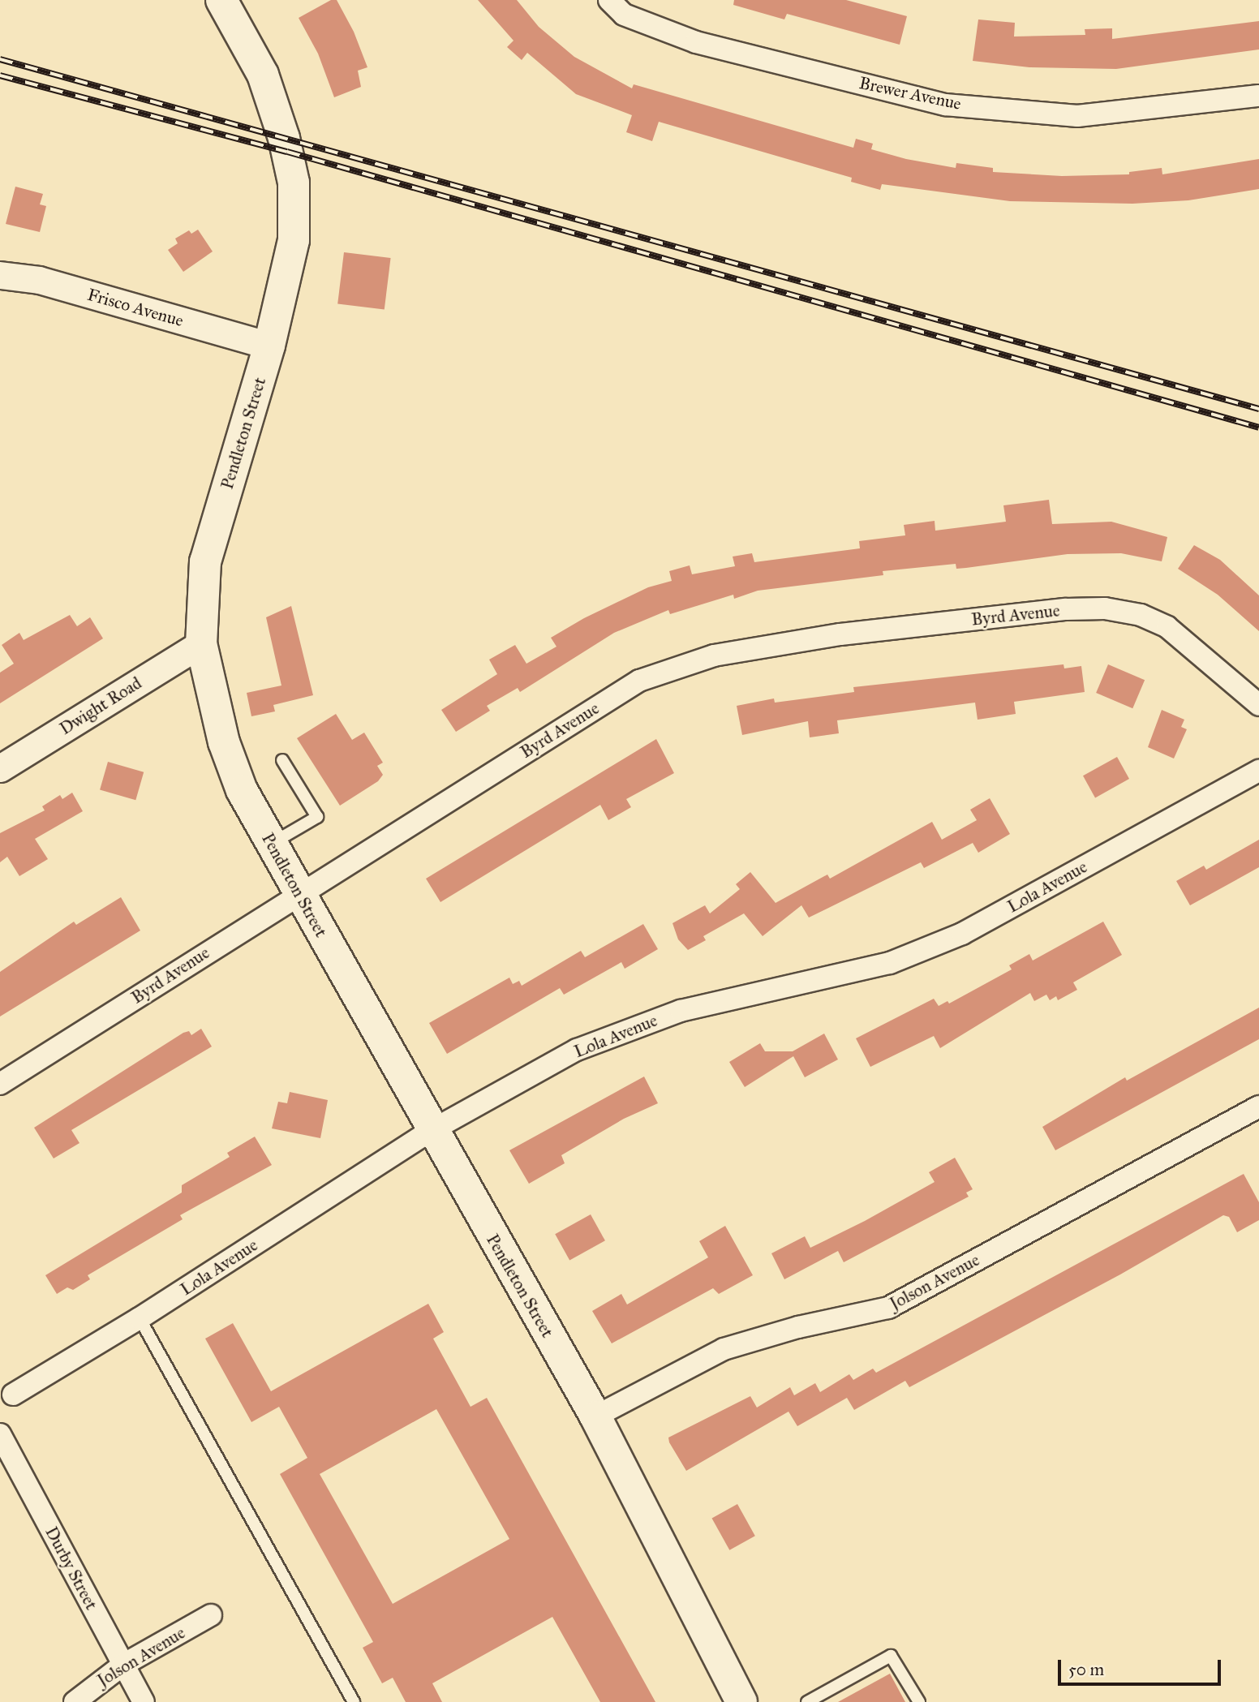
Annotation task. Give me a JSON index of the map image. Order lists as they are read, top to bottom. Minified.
{"streets":{"main road":["Pendleton Street"],"street":["Brewer Avenue","Frisco Avenue","Byrd Avenue","Dwight Road","Lola Avenue","Jolson Avenue","Durby Street"]},"crossings":[["Frisco Avenue","Pendleton Street"],["Pendleton Street","Byrd Avenue"],["Pendleton Street","Dwight Road"],["Pendleton Street","Lola Avenue"],["Pendleton Street","Jolson Avenue"],["Jolson Avenue","Durby Street"]],"scale_bar":"50 m"}
